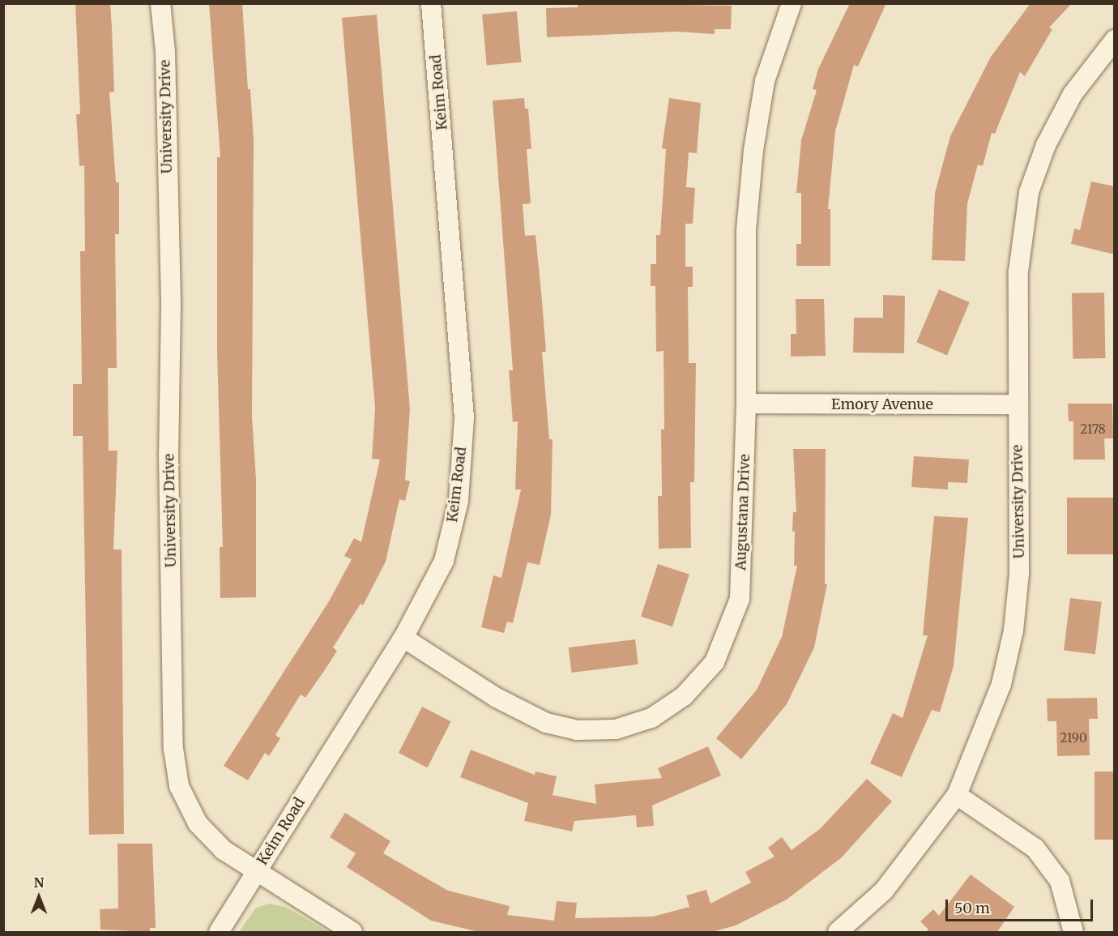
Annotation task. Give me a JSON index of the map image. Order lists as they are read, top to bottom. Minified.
{"streets":{"street":["Keim Road","University Drive","Emory Avenue","Augustana Drive"]},"crossings":[["Keim Road","University Drive"],["Keim Road","Augustana Drive"],["University Drive","Emory Avenue"],["Emory Avenue","Augustana Drive"]],"house_numbers":["2178","2190"],"scale_bar":"50 m","north":"top"}
